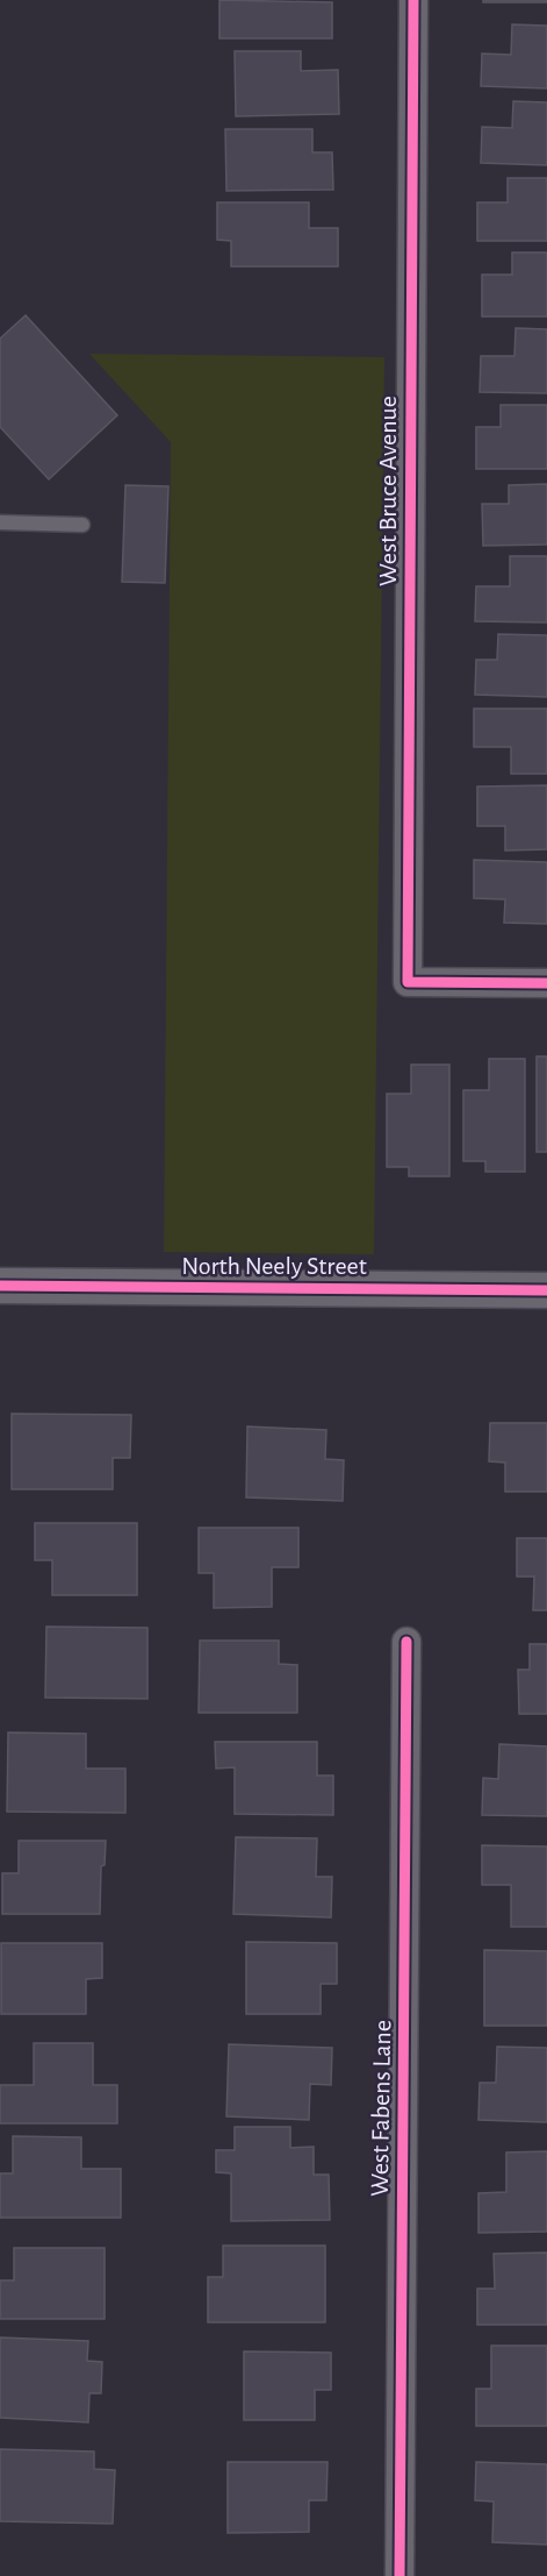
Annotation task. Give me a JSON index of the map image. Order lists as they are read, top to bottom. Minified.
{"streets":{"street":["West Bruce Avenue","North Neely Street","West Fabens Lane"]}}
